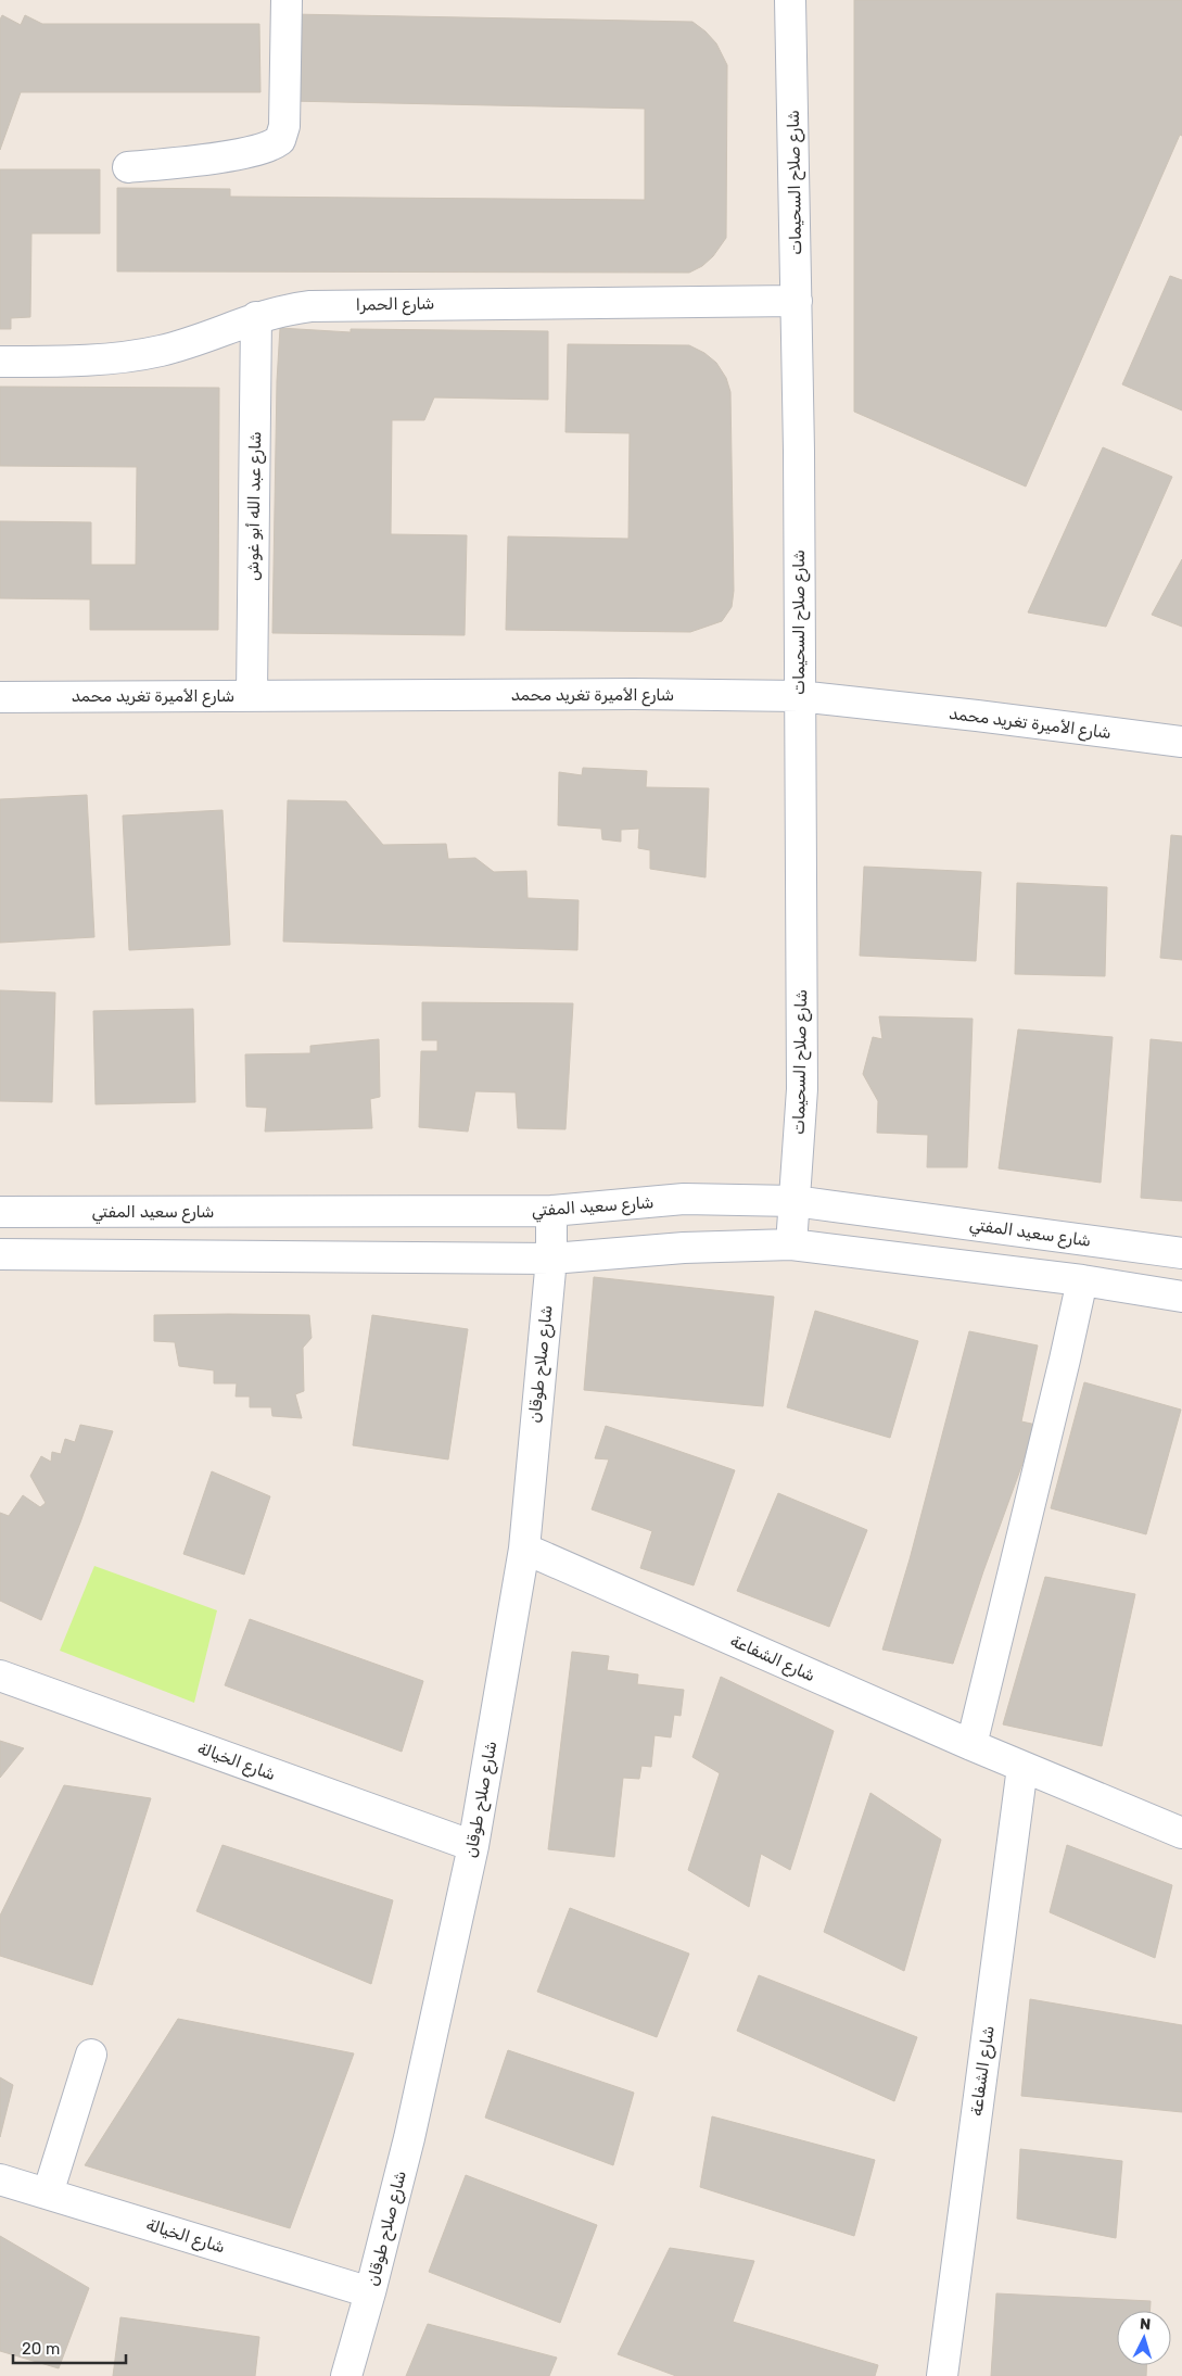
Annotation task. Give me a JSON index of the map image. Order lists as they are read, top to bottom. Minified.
{"streets":{"street":["شارع صلاح السحيمات","شارع الحمرا","شارع عبد الله أبو غوش","شارع الأميرة تغريد محمد","شارع سعيد المفتي","شارع صلاح طوقان","شارع الشفاعة","شارع الخيالة"]},"crossings":[["شارع صلاح السحيمات","شارع الحمرا"],["شارع صلاح السحيمات","شارع الأميرة تغريد محمد"],["شارع صلاح السحيمات","شارع سعيد المفتي"],["شارع الحمرا","شارع عبد الله أبو غوش"],["شارع عبد الله أبو غوش","شارع الأميرة تغريد محمد"],["شارع سعيد المفتي","شارع صلاح طوقان"],["شارع صلاح طوقان","شارع الشفاعة"],["شارع صلاح طوقان","شارع الخيالة"]],"scale_bar":"20 m","north":"top"}
